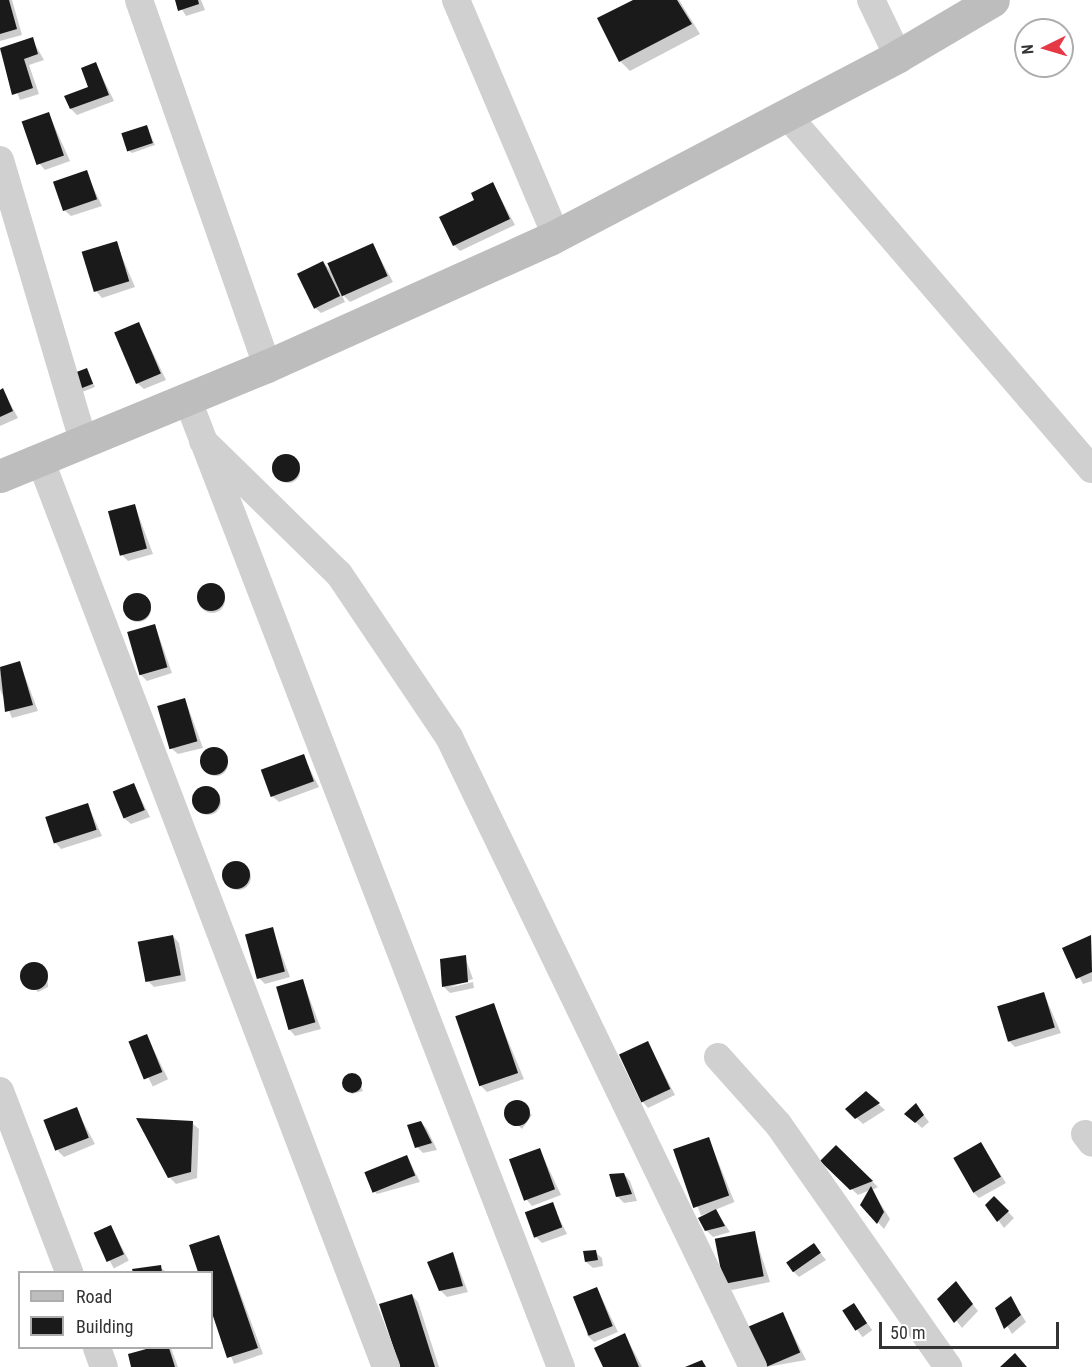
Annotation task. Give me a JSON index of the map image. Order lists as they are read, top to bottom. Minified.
{"legend":["Road","Building"],"scale_bar":"50 m","north":"left"}
